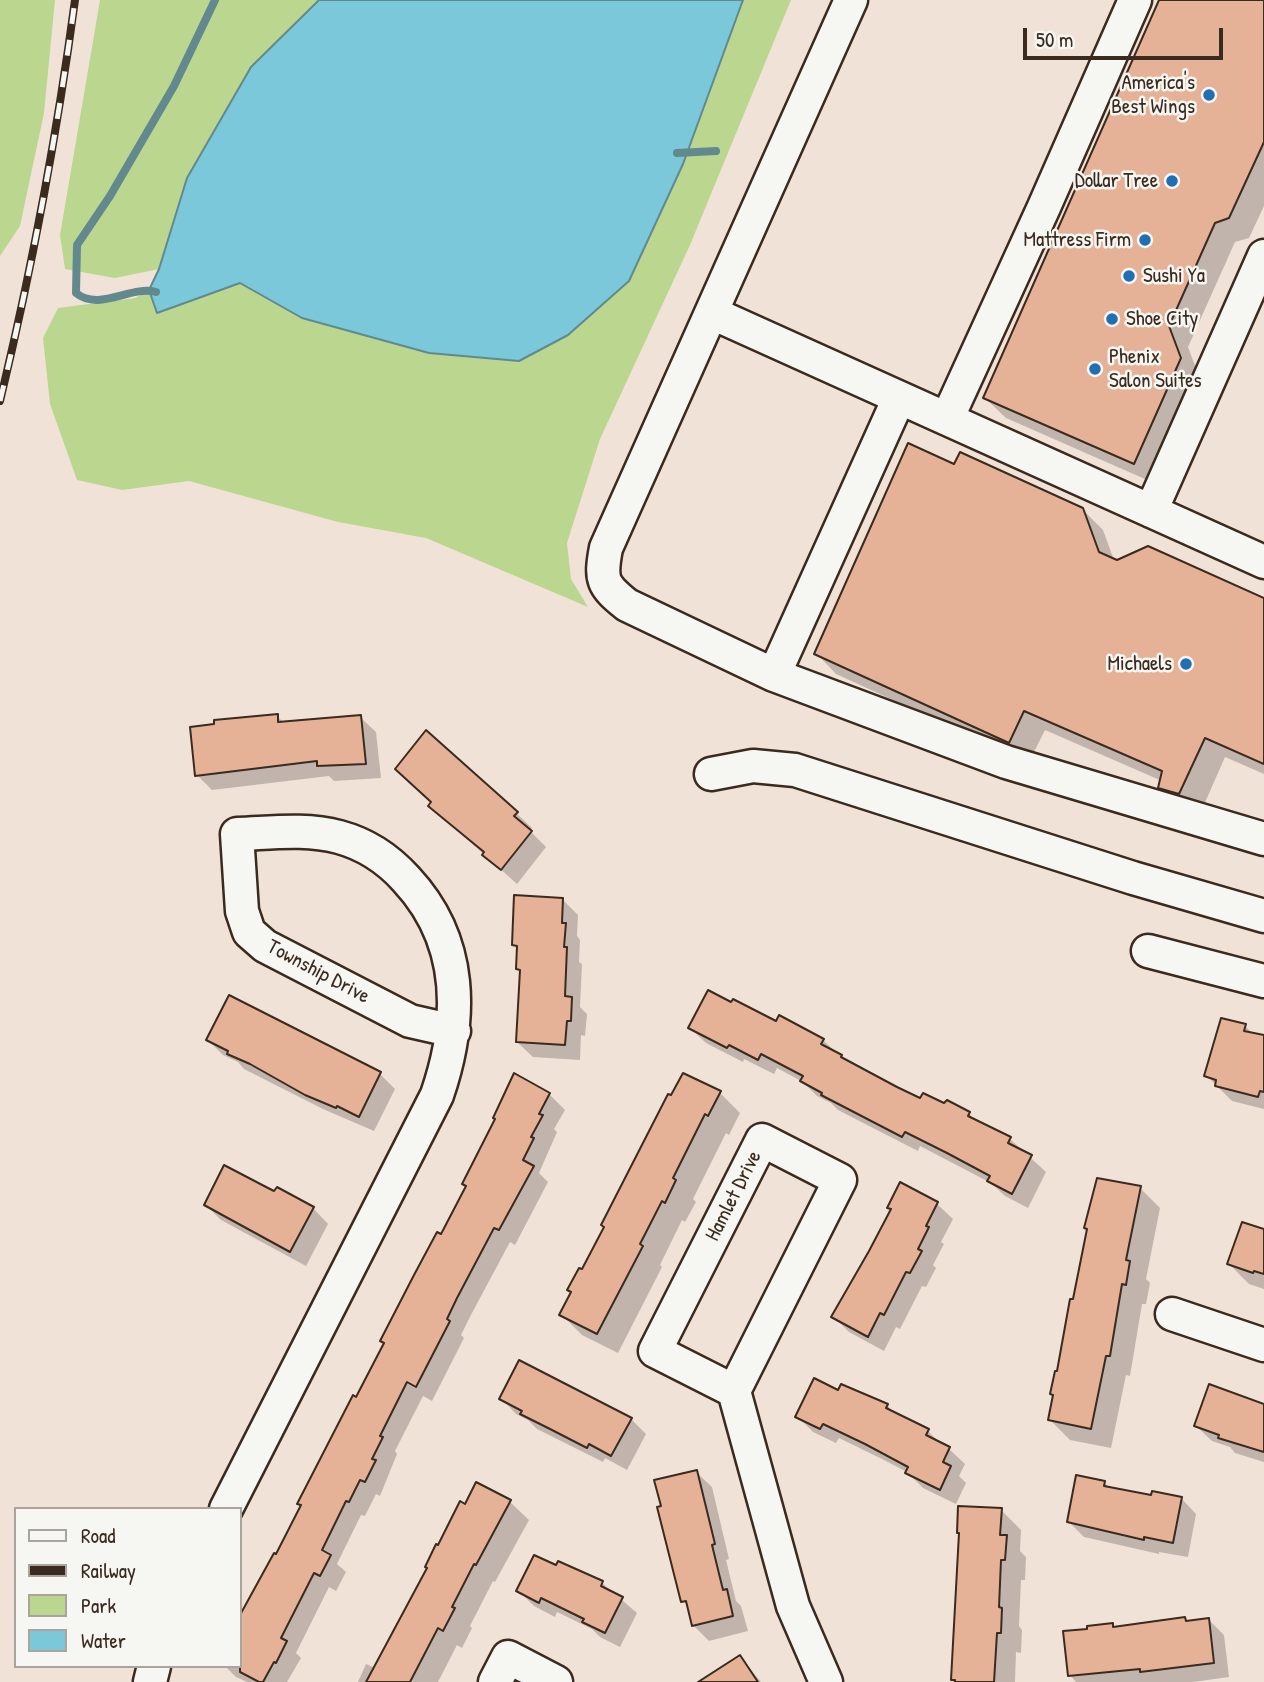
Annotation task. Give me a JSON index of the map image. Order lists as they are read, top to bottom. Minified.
{"streets":{"street":["Township Drive","Hamlet Drive"]},"places":["America's Best Wings","Dollar Tree","Mattress Firm","Sushi Ya","Shoe City","Phenix Salon Suites","Michaels"],"legend":["Road","Railway","Park","Water"],"scale_bar":"50 m"}
